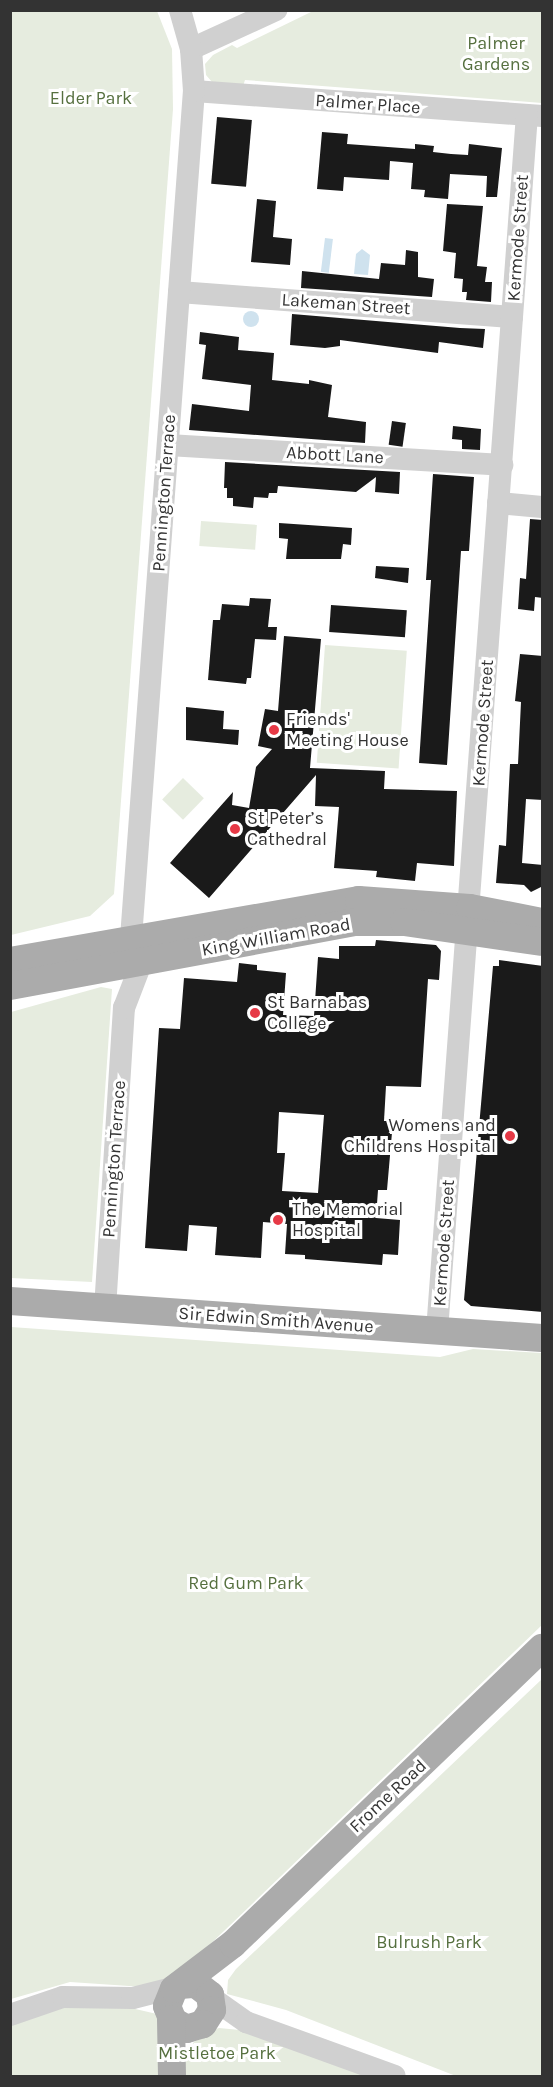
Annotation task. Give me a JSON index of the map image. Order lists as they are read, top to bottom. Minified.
{"streets":{"main road":["King William Road","Sir Edwin Smith Avenue","Frome Road"],"street":["Palmer Place","Kermode Street","Lakeman Street","Abbott Lane","Pennington Terrace"]},"crossings":[["Palmer Place","Kermode Street"],["Palmer Place","Pennington Terrace"],["Kermode Street","Lakeman Street"],["Kermode Street","Abbott Lane"],["Kermode Street","King William Road"],["Kermode Street","Sir Edwin Smith Avenue"],["Lakeman Street","Pennington Terrace"],["Abbott Lane","Pennington Terrace"],["Pennington Terrace","King William Road"],["Pennington Terrace","Sir Edwin Smith Avenue"]],"parks":["Palmer Gardens","Elder Park","Red Gum Park","Bulrush Park","Mistletoe Park"],"places":["Friends' Meeting House","St Peter’s Cathedral","St Barnabas College","Womens and Childrens Hospital","The Memorial Hospital"]}
